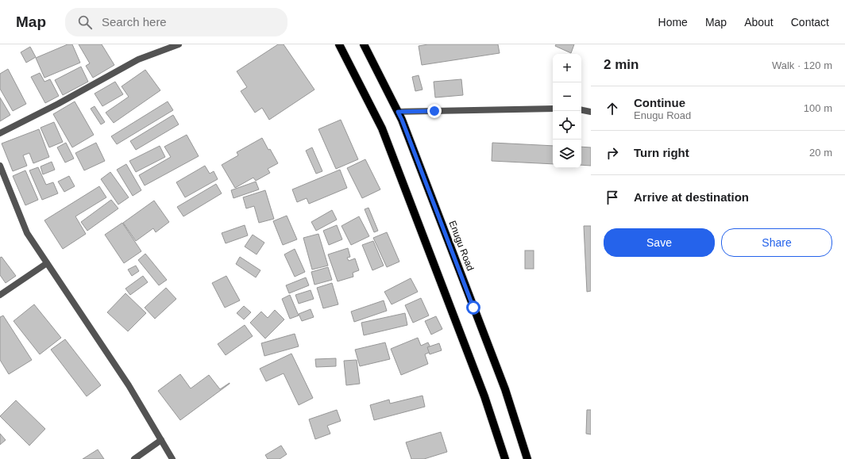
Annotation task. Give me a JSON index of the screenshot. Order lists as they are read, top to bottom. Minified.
{"streets":{"main road":["Enugu Road"]},"page":{"header":"Map","search":"Search here","nav":["Home","Map","About","Contact"],"heading":["2 min","Walk · 120 m"],"map_buttons":["+","−"],"list":[["Continue","Enugu Road","100 m"],["Turn right","20 m"],"Arrive at destination"],"buttons":["Save","Share"]}}
